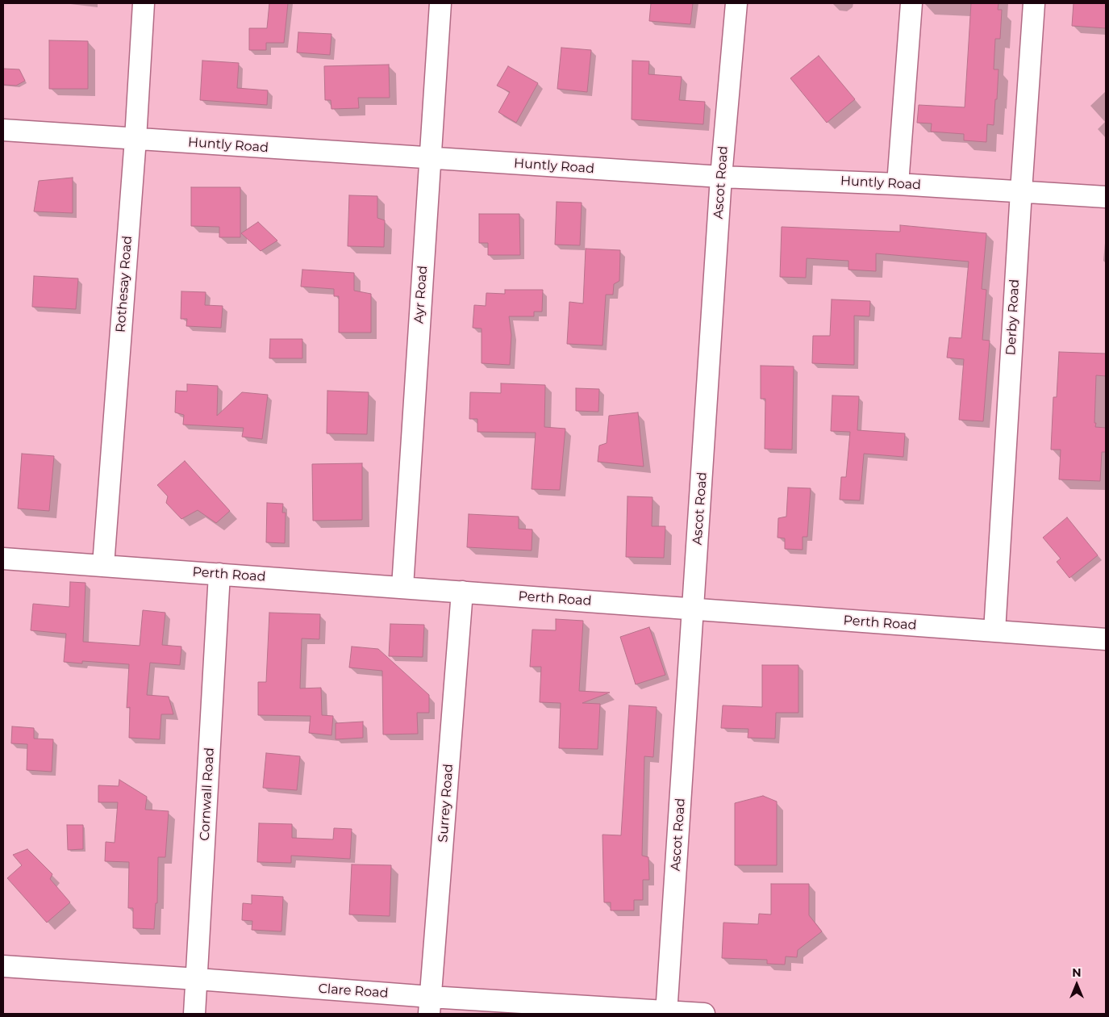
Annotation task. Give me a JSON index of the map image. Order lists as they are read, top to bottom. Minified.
{"streets":{"street":["Huntly Road","Ascot Road","Rothesay Road","Ayr Road","Derby Road","Perth Road","Cornwall Road","Surrey Road","Clare Road"]},"crossings":[["Huntly Road","Ascot Road"],["Huntly Road","Rothesay Road"],["Huntly Road","Ayr Road"],["Huntly Road","Derby Road"],["Ascot Road","Perth Road"],["Ascot Road","Clare Road"],["Rothesay Road","Perth Road"],["Ayr Road","Perth Road"],["Derby Road","Perth Road"],["Perth Road","Cornwall Road"],["Perth Road","Surrey Road"],["Cornwall Road","Clare Road"],["Surrey Road","Clare Road"]],"north":"top"}
